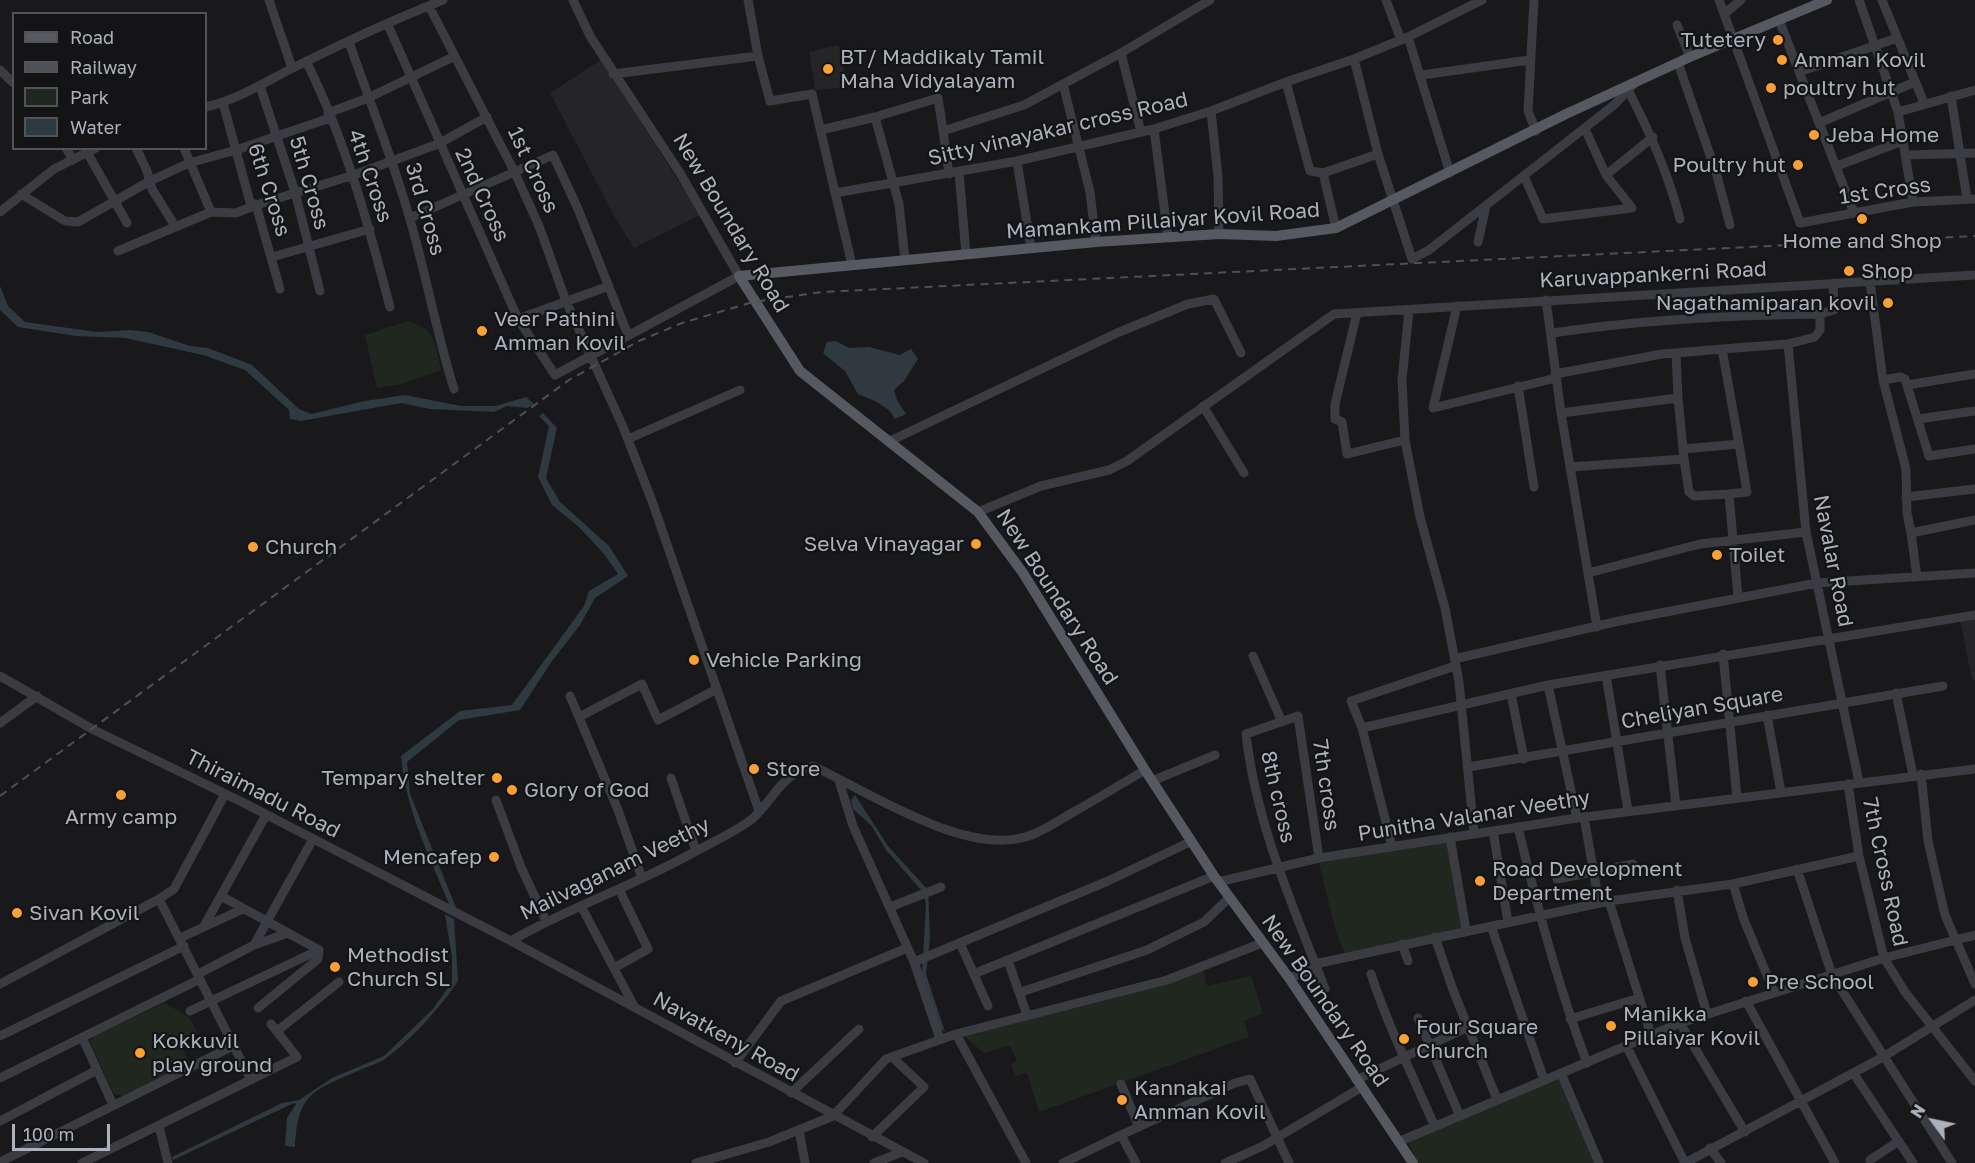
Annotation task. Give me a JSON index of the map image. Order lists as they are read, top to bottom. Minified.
{"streets":{"main road":["Mamankam Pillaiyar Kovil Road","New Boundary Road"],"street":["Sitty vinayakar cross Road","1st Cross","4th Cross","5th Cross","6th Cross","2nd Cross","3rd Cross","Karuvappankerni Road","Navalar Road","Cheliyan Square","7th cross","Thiraimadu Road","8th cross","Punitha Valanar Veethy","Mailvaganam Veethy","7th Cross Road","Navatkeny Road"]},"crossings":[["1st Cross","2nd Cross"],["1st Cross","Mamankam Pillaiyar Kovil Road"],["1st Cross","Mailvaganam Veethy"],["Mamankam Pillaiyar Kovil Road","New Boundary Road"],["New Boundary Road","Punitha Valanar Veethy"],["New Boundary Road","Mailvaganam Veethy"],["Navalar Road","Cheliyan Square"],["Navalar Road","Punitha Valanar Veethy"],["7th cross","8th cross"],["7th cross","Punitha Valanar Veethy"],["Thiraimadu Road","Mailvaganam Veethy"],["Thiraimadu Road","Navatkeny Road"],["8th cross","Punitha Valanar Veethy"],["Punitha Valanar Veethy","7th Cross Road"],["Mailvaganam Veethy","Navatkeny Road"]],"places":["Tutetery","Amman Kovil","BT/ Maddikaly Tamil Maha Vidyalayam","poultry hut","Jeba Home","Poultry hut","Home and Shop","Shop","Nagathamiparan kovil","Veer Pathini Amman Kovil","Selva Vinayagar","Church","Toilet","Vehicle Parking","Store","Tempary shelter","Glory of God","Army camp","Mencafep","Road Development Department","Sivan Kovil","Methodist Church SL","Pre School","Manikka Pillaiyar Kovil","Four Square Church","Kokkuvil play ground","Kannakai Amman Kovil"],"legend":["Road","Railway","Park","Water"],"scale_bar":"100 m","north":"top left"}
